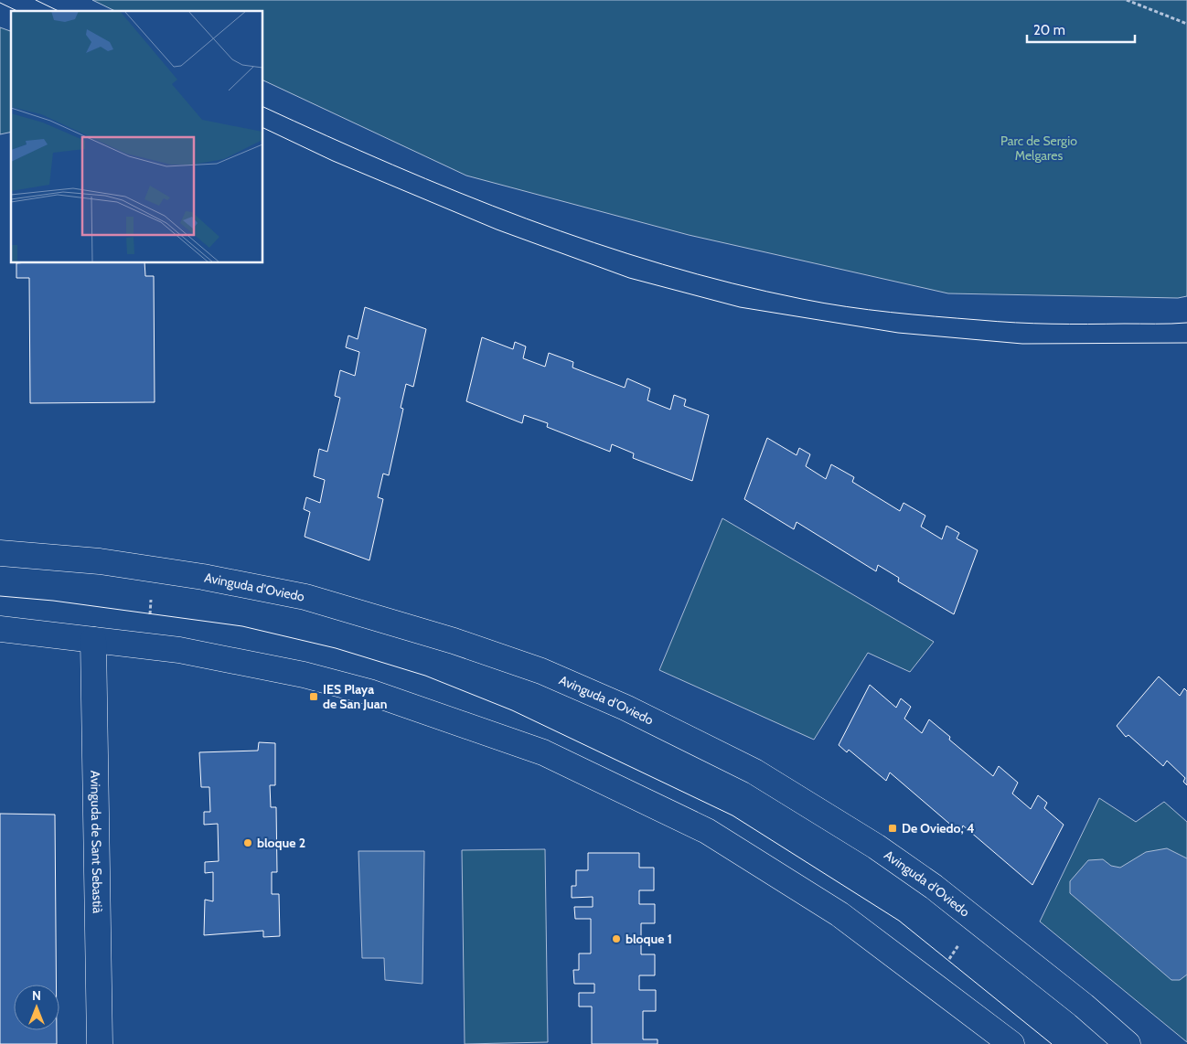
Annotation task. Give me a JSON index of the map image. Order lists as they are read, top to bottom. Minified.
{"streets":{"street":["Avinguda d'Oviedo","Avinguda de Sant Sebastià"]},"parks":["Parc de Sergio Melgares"],"places":{"transit":["IES Playa de San Juan","De Oviedo, 4"],"other":["bloque 2","bloque 1"]},"scale_bar":"20 m","north":"top"}
